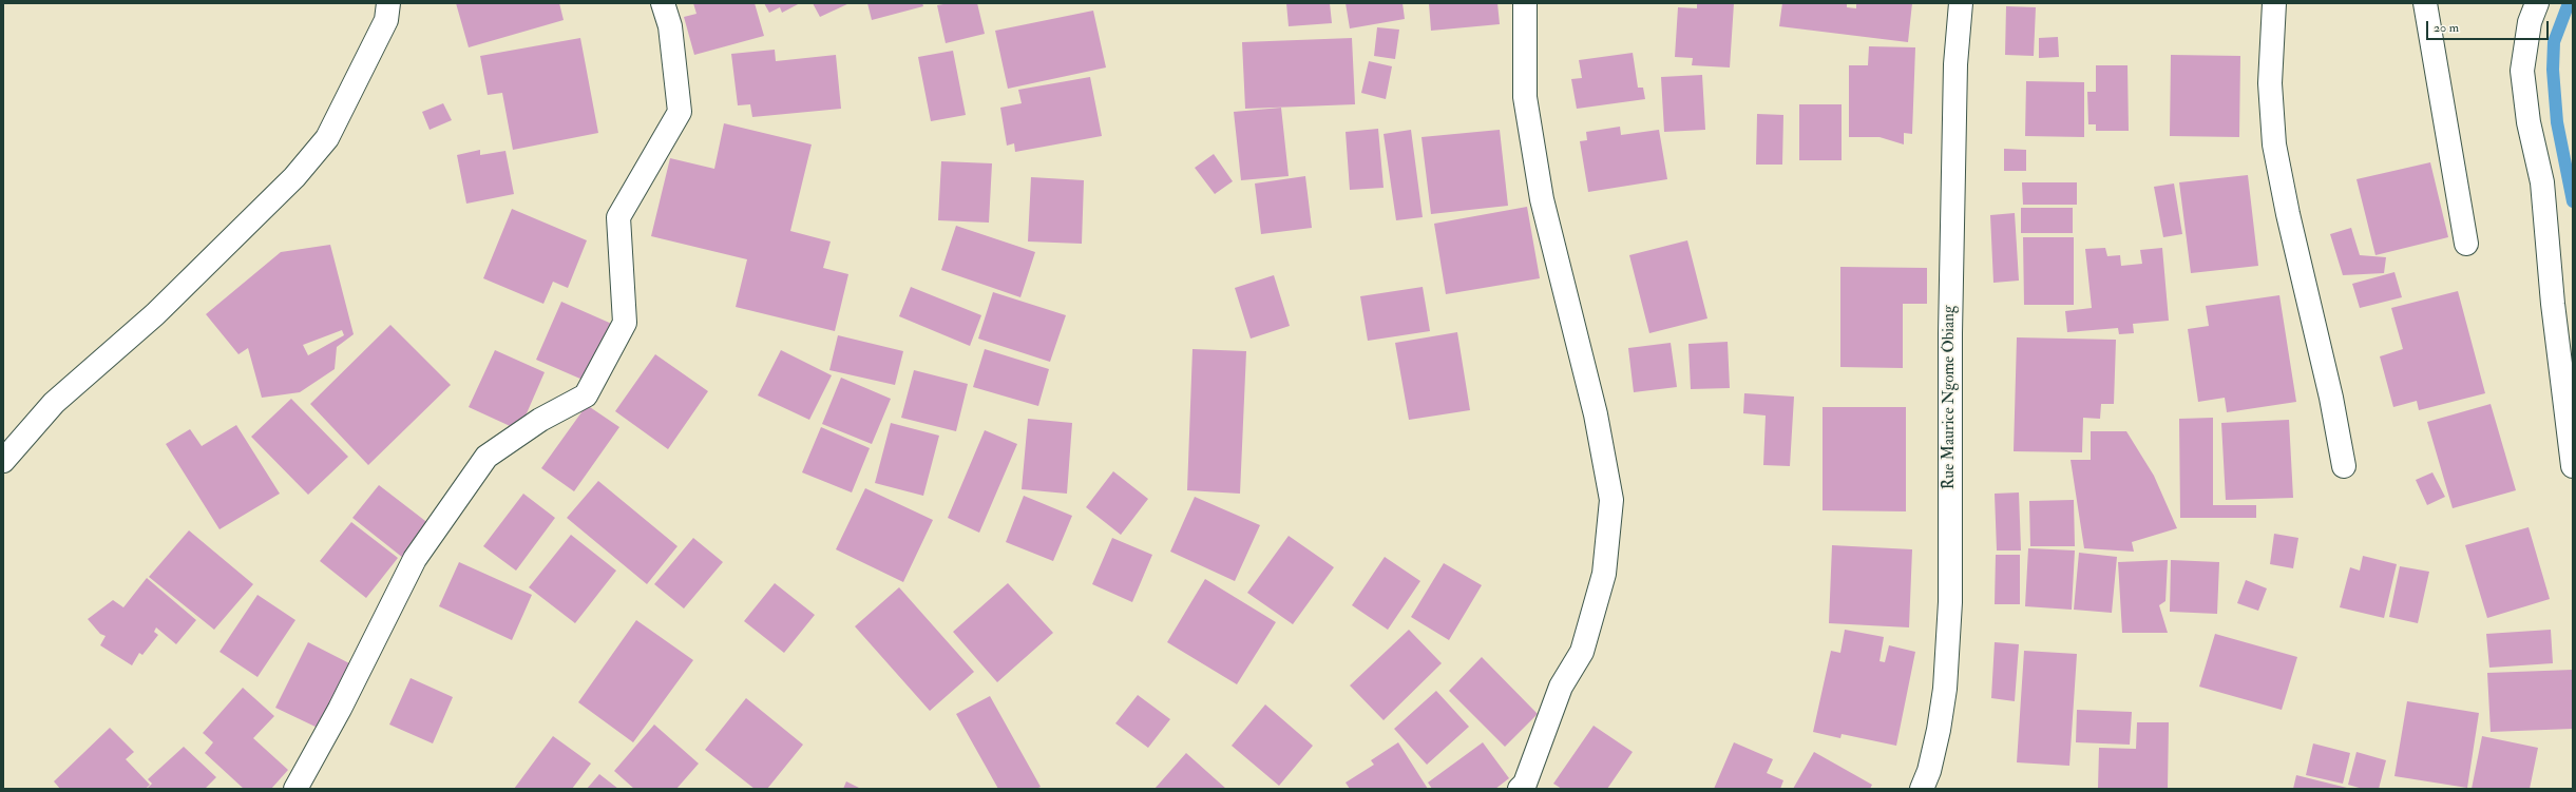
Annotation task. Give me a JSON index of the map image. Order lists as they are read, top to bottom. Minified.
{"streets":{"street":["Rue Maurice Ngome Obiang"]},"scale_bar":"20 m"}
